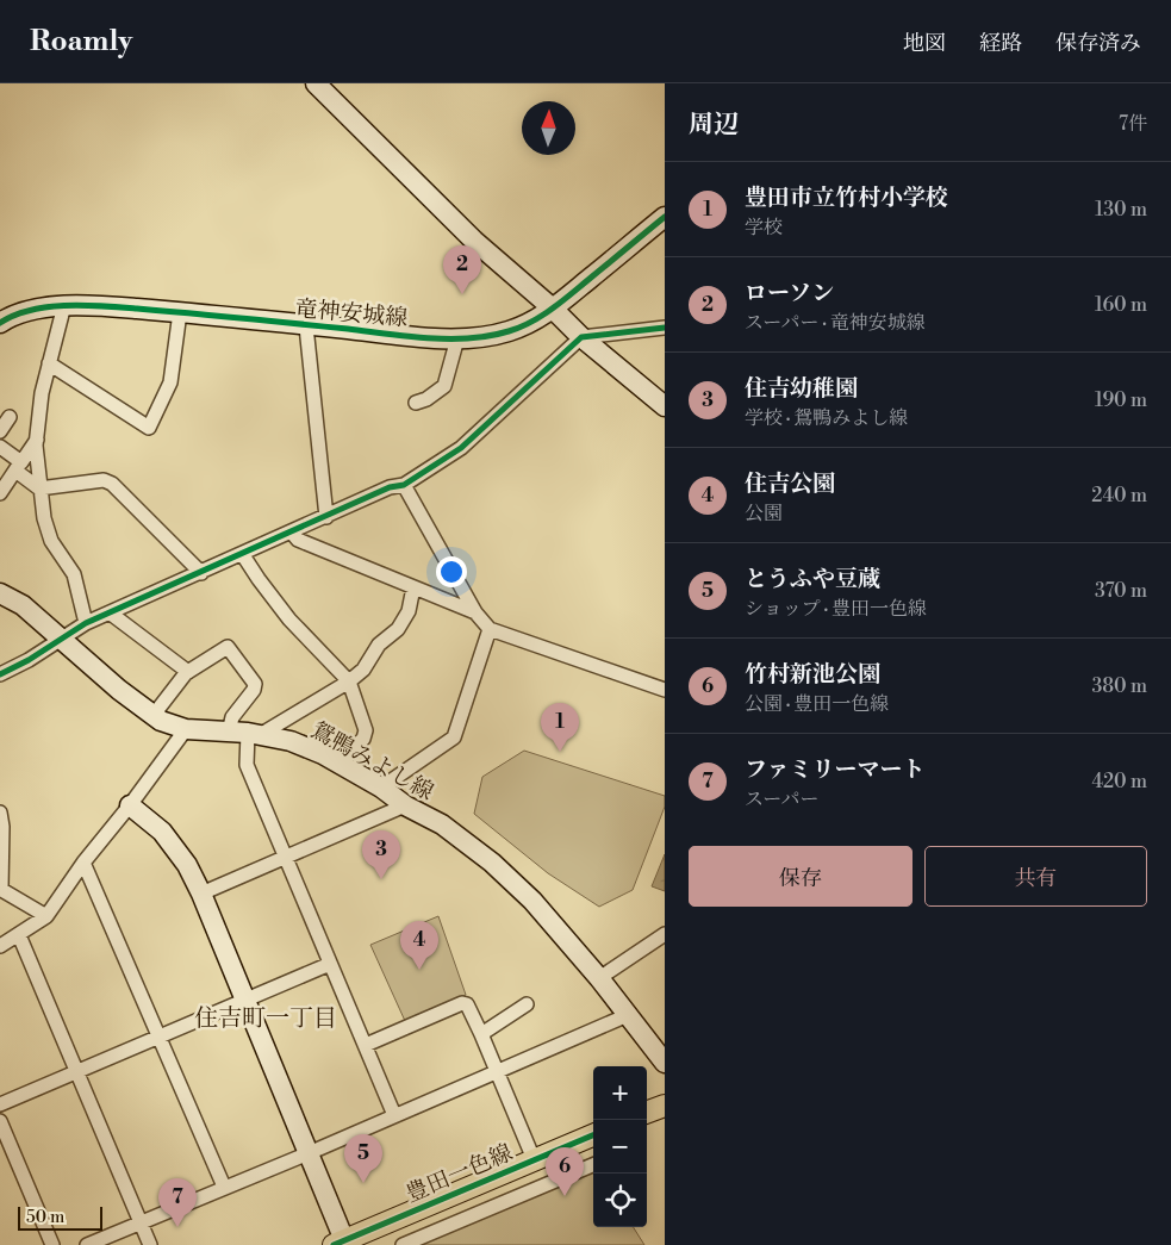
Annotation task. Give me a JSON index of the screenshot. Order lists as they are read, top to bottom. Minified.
{"streets":{"main road":["豊田一色線"],"street":["竜神安城線","鴛鴨みよし線"]},"districts":["住吉町一丁目"],"scale_bar":"50 m","north":"top","page":{"header":"Roamly","nav":["地図","経路","保存済み"],"heading":["周辺","7件"],"list":[{"mark":"1","name":"豊田市立竹村小学校","note":"学校","value":"130 m"},{"mark":"2","name":"ローソン","note":"スーパー · 竜神安城線","value":"160 m"},{"mark":"3","name":"住吉幼稚園","note":"学校 · 鴛鴨みよし線","value":"190 m"},{"mark":"4","name":"住吉公園","note":"公園","value":"240 m"},{"mark":"5","name":"とうふや豆蔵","note":"ショップ · 豊田一色線","value":"370 m"},{"mark":"6","name":"竹村新池公園","note":"公園 · 豊田一色線","value":"380 m"},{"mark":"7","name":"ファミリーマート","note":"スーパー","value":"420 m"}],"pins":["2","1","3","4","5","6","7"],"buttons":["保存","共有"],"map_buttons":["+","−"],"scale":"50 m"}}
